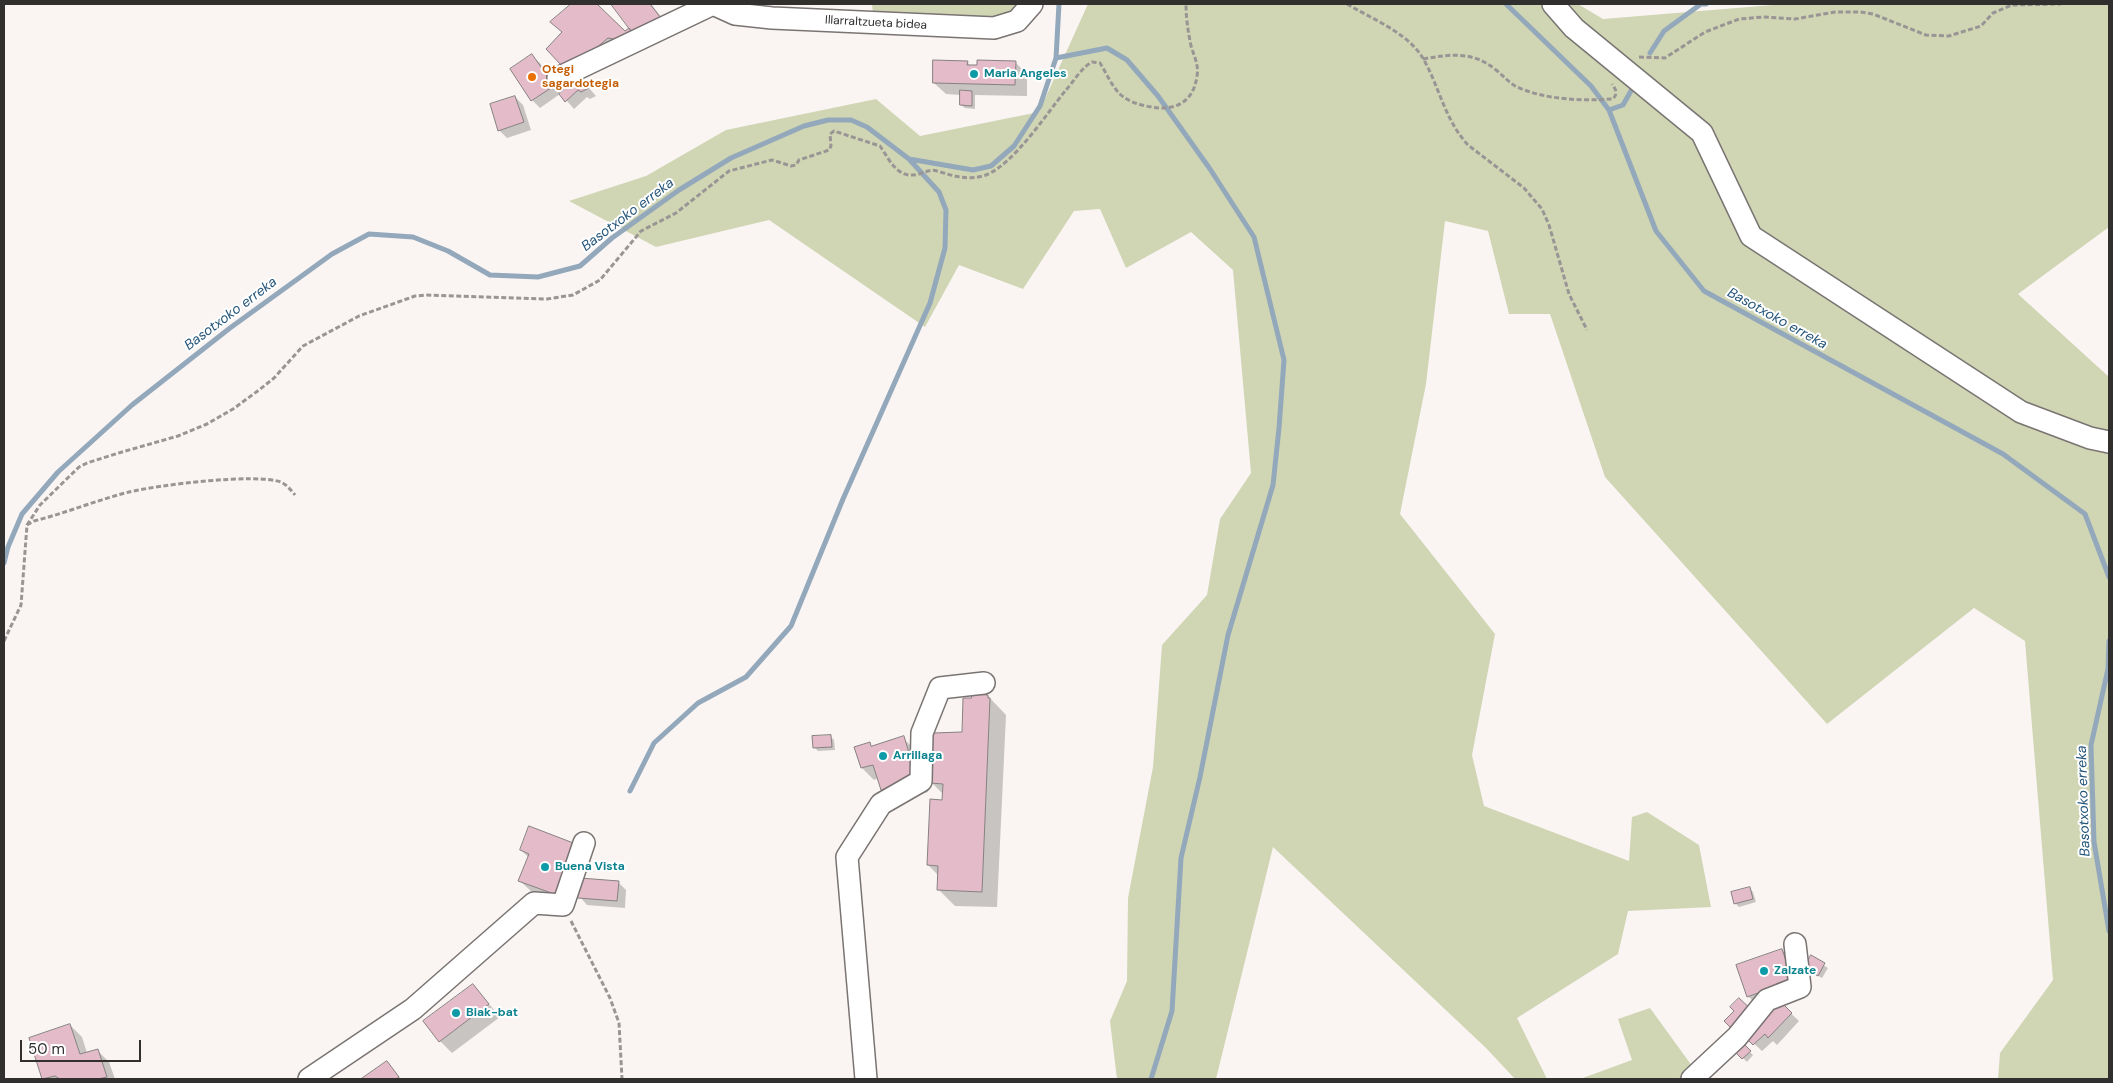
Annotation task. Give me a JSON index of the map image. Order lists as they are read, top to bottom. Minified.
{"streets":{"street":["Illarraltzueta bidea"]},"water":["Basotxoko erreka"],"places":["Maria Angeles","Otegi sagardotegia","Arrillaga","Buena Vista","Zalzate","Biak-bat"],"scale_bar":"50 m"}
